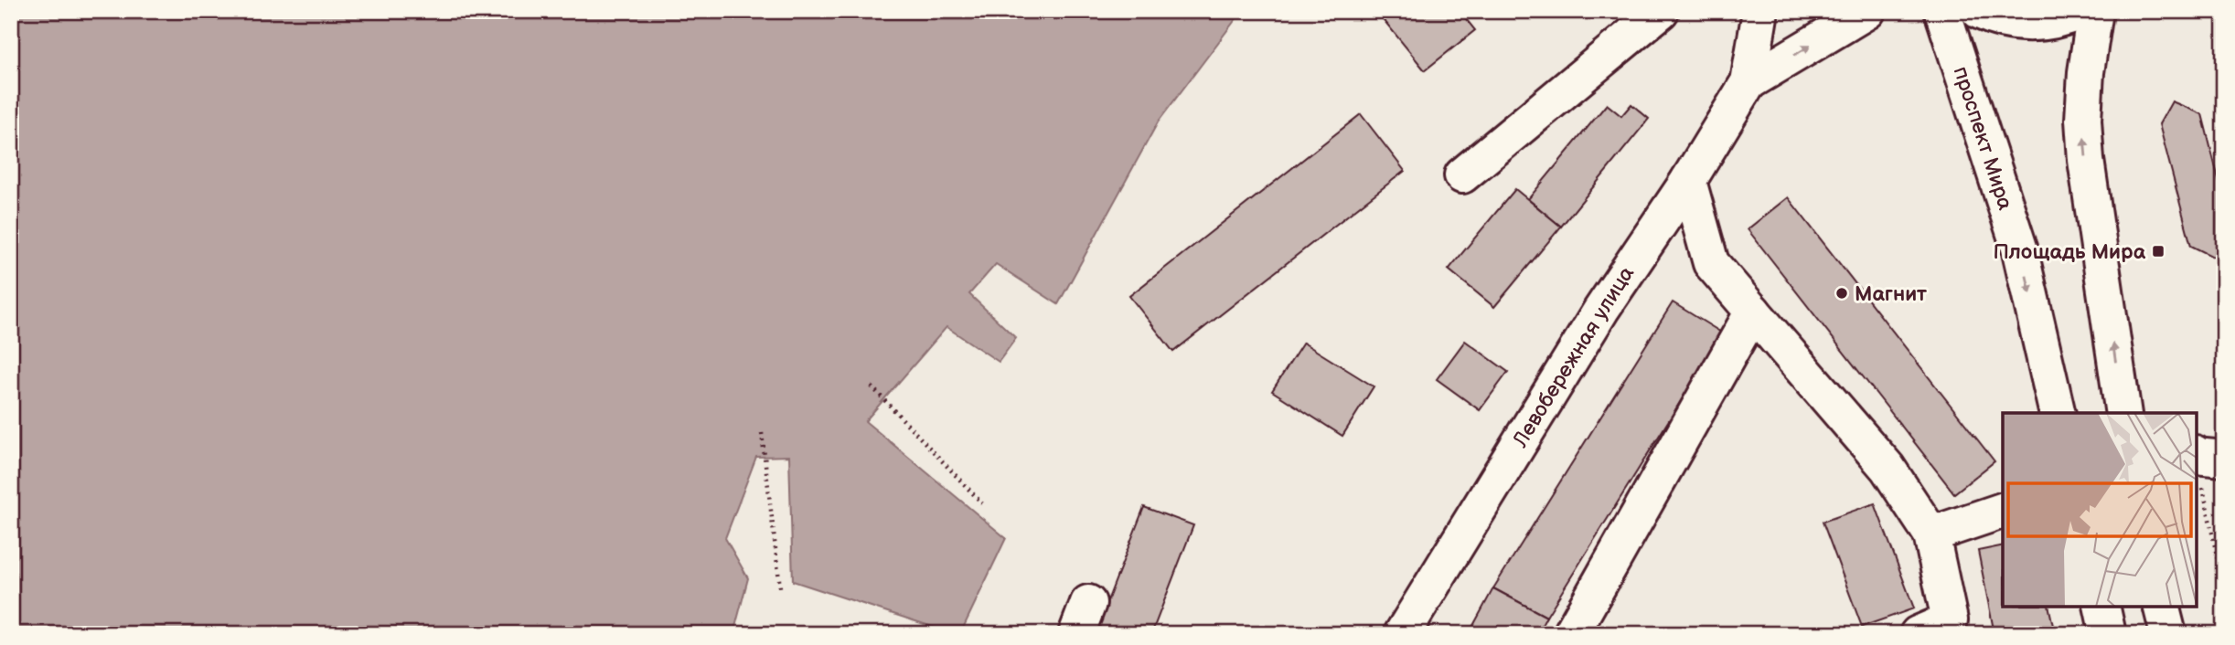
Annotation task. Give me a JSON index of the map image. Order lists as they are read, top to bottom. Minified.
{"streets":{"main road":["проспект Мира","Левобережная улица"]},"places":{"transit":["Площадь Мира"],"other":["Магнит"]}}
